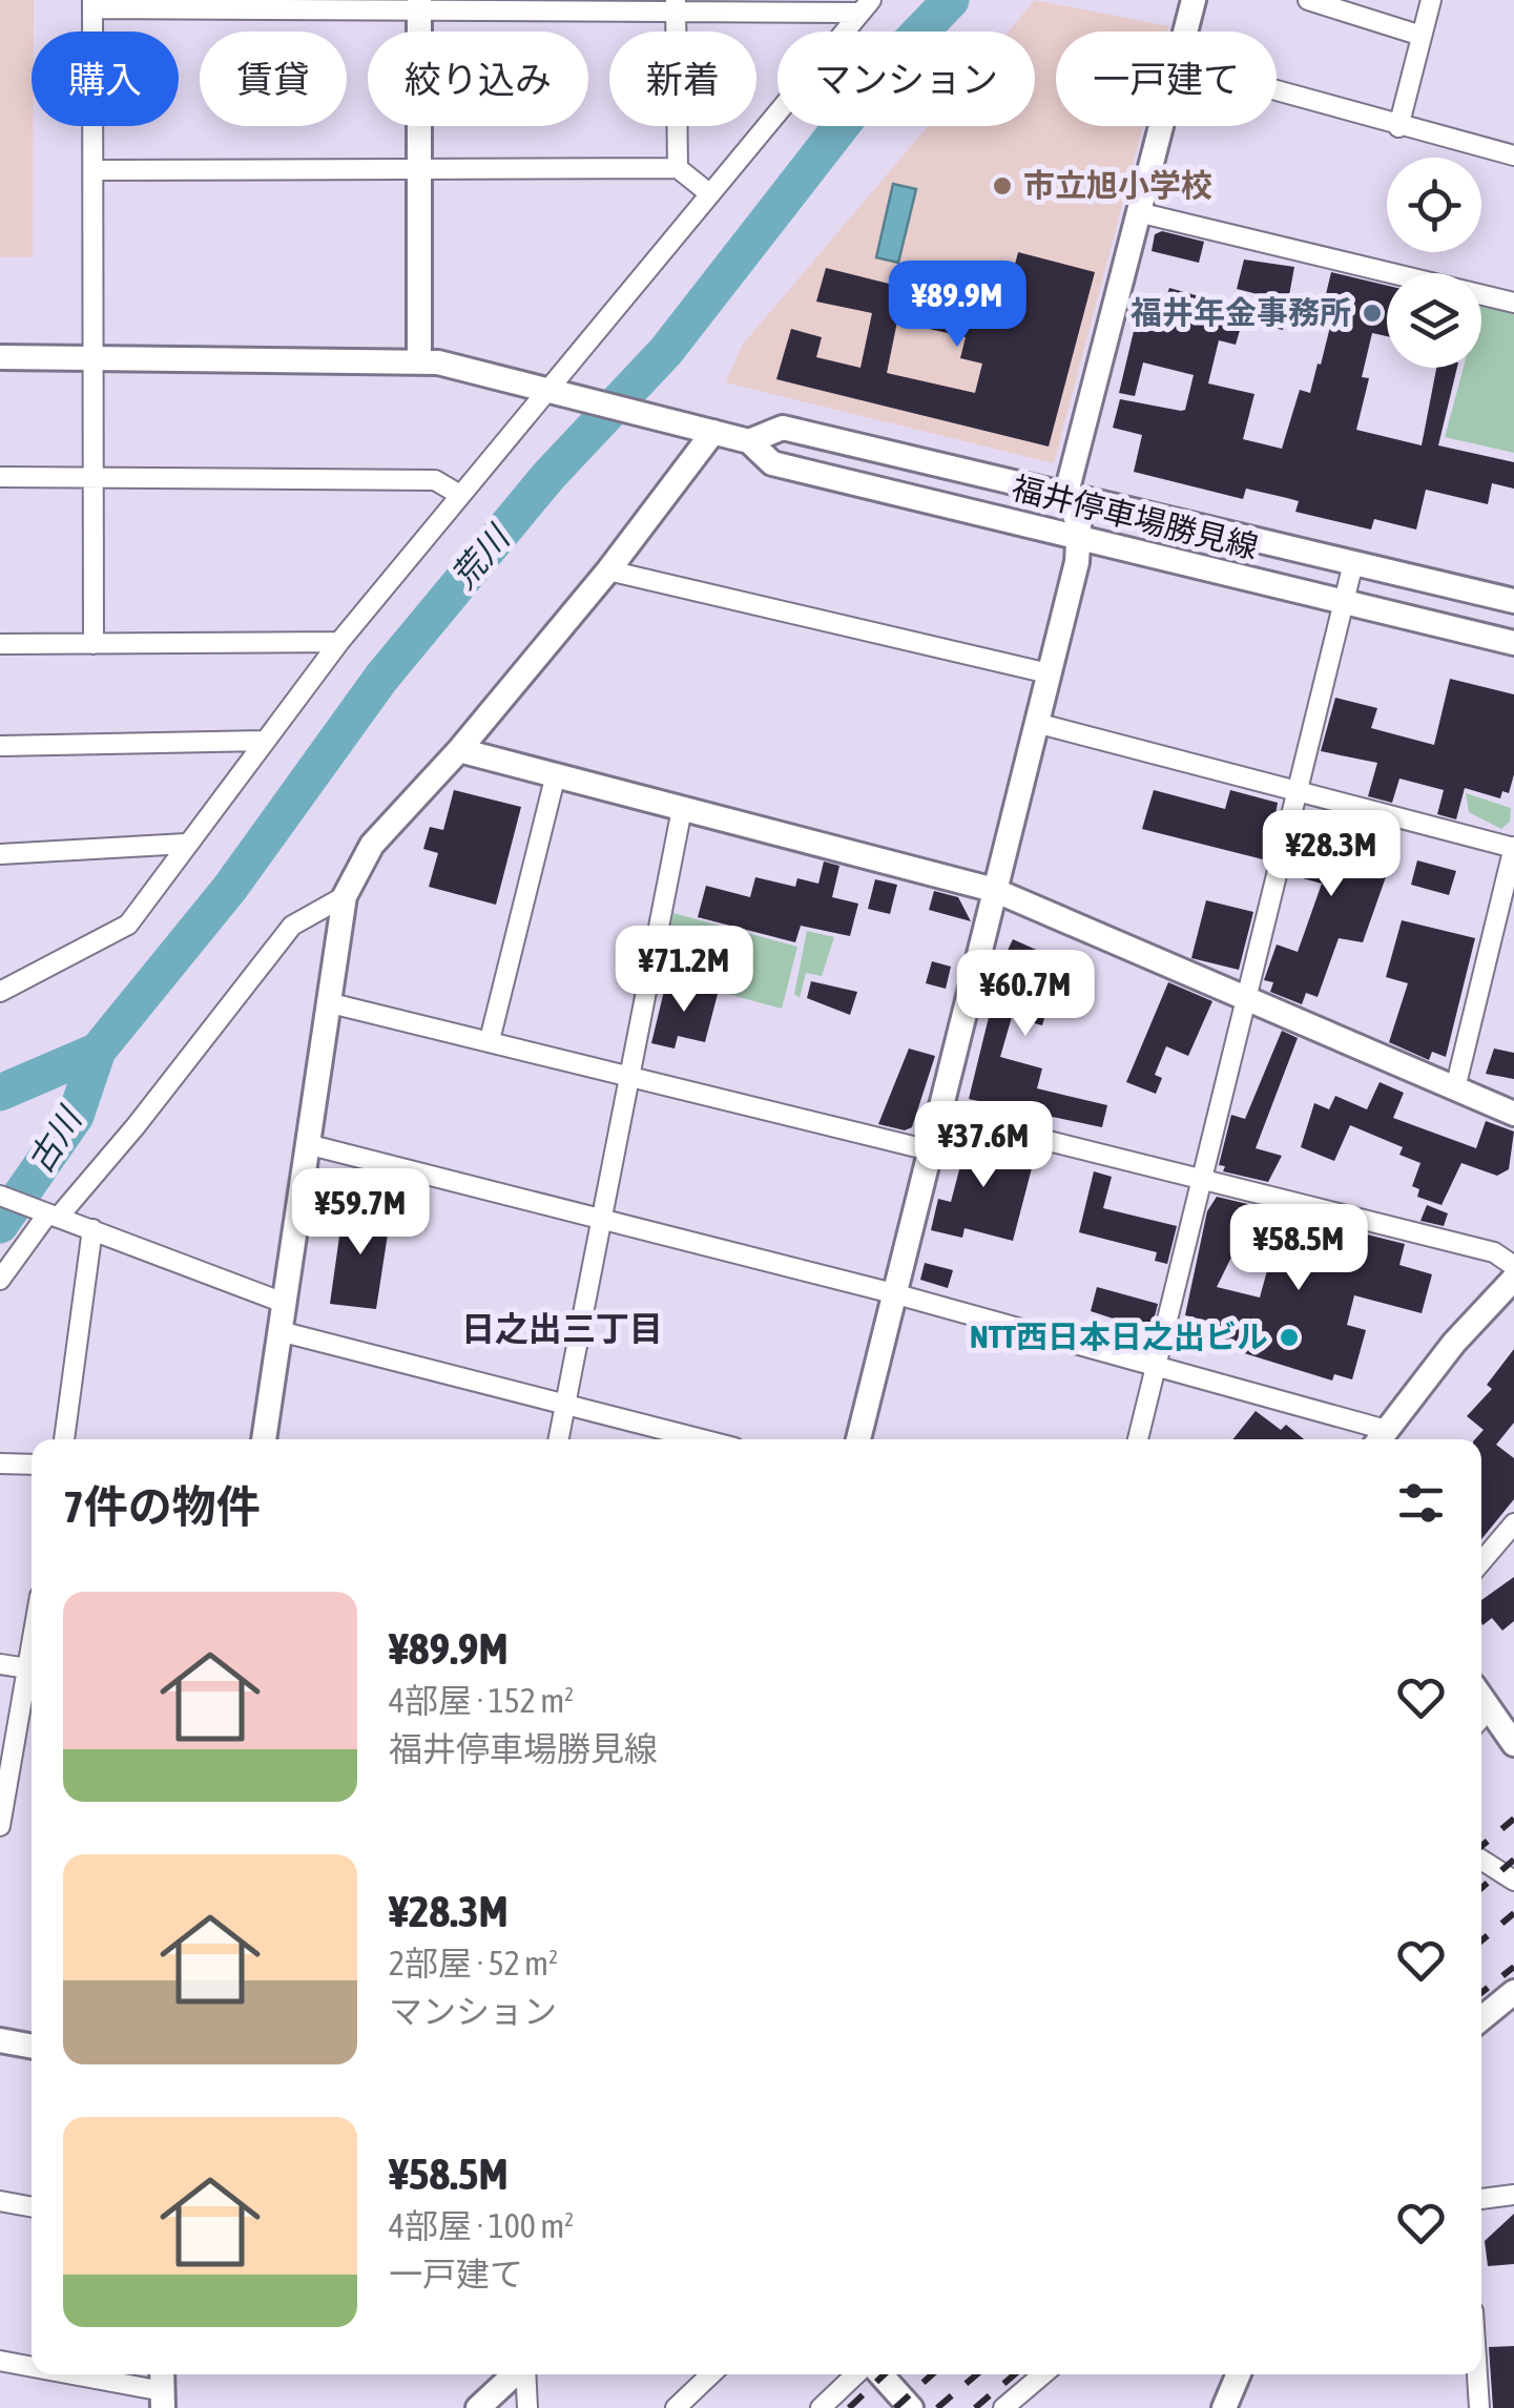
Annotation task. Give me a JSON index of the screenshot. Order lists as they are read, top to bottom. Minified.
{"streets":{"street":["福井停車場勝見線"]},"districts":["日之出三丁目"],"water":["荒川","古川"],"places":["市立旭小学校","福井年金事務所","NTT西日本日之出ビル"],"page":{"chip":["購入","賃貸","絞り込み","新着","マンション","一戸建て"],"price":["¥89.9M","¥28.3M","¥71.2M","¥60.7M","¥37.6M","¥59.7M","¥58.5M"],"heading":"7件の物件","list":[{"name":"¥89.9M","note":"4部屋 · 152 m² · 福井停車場勝見線"},{"name":"¥28.3M","note":"2部屋 · 52 m² · マンション"},{"name":"¥58.5M","note":"4部屋 · 100 m² · 一戸建て"}]}}
